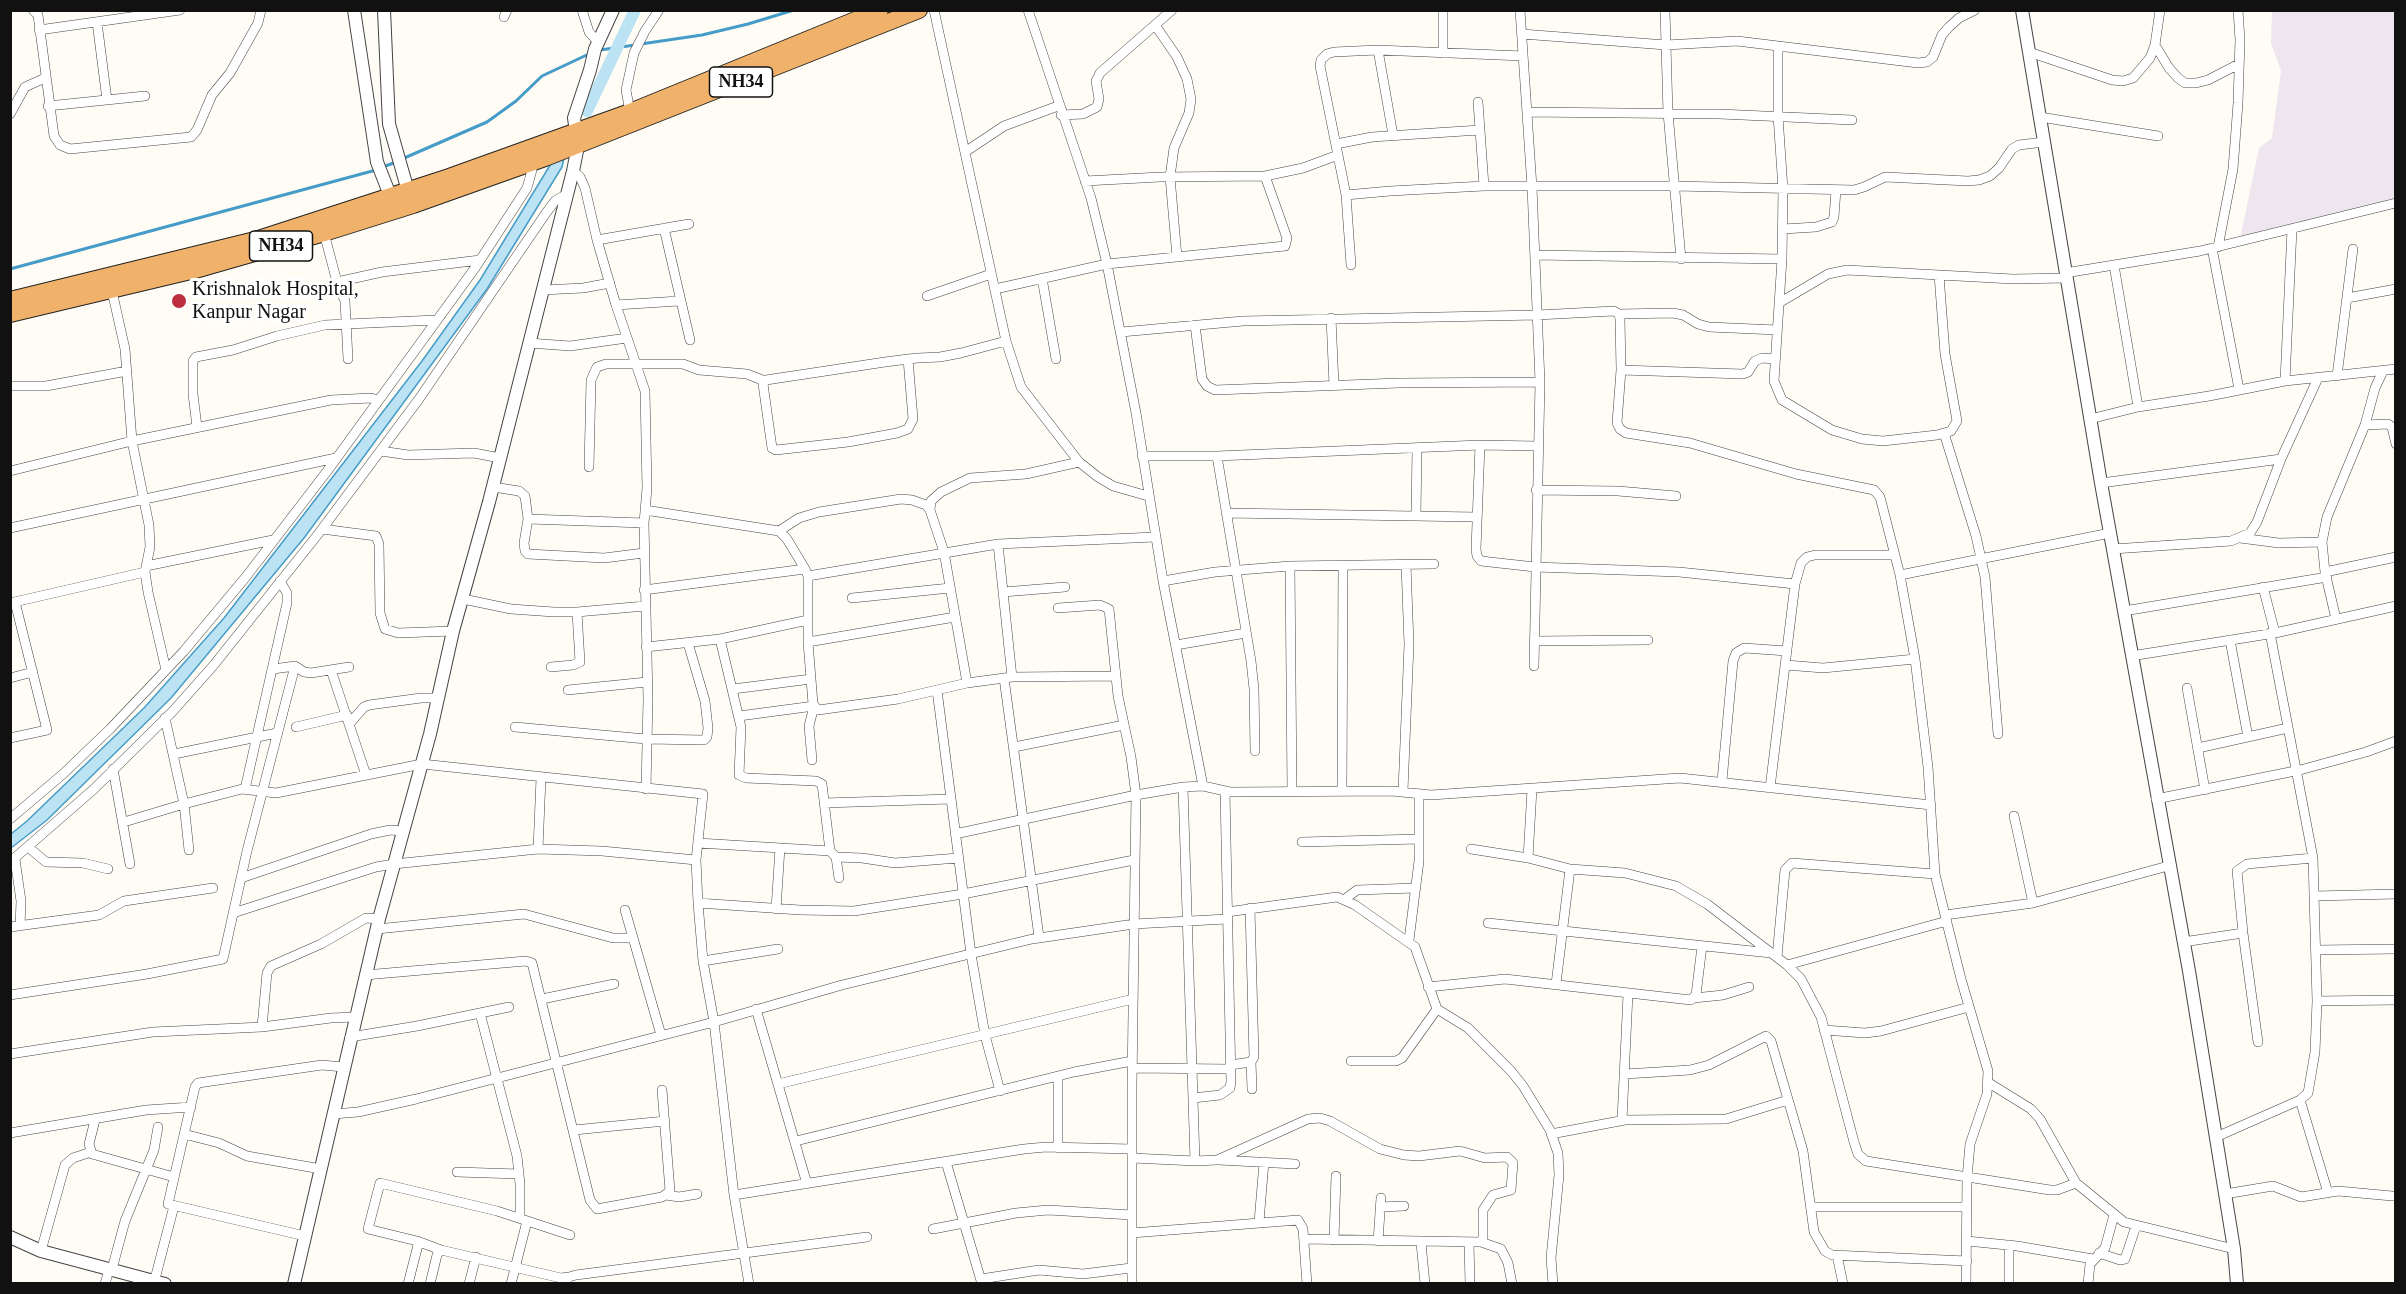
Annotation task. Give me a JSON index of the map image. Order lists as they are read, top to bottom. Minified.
{"streets":{"highway":["NH34"]},"places":["Krishnalok Hospital, Kanpur Nagar"]}
